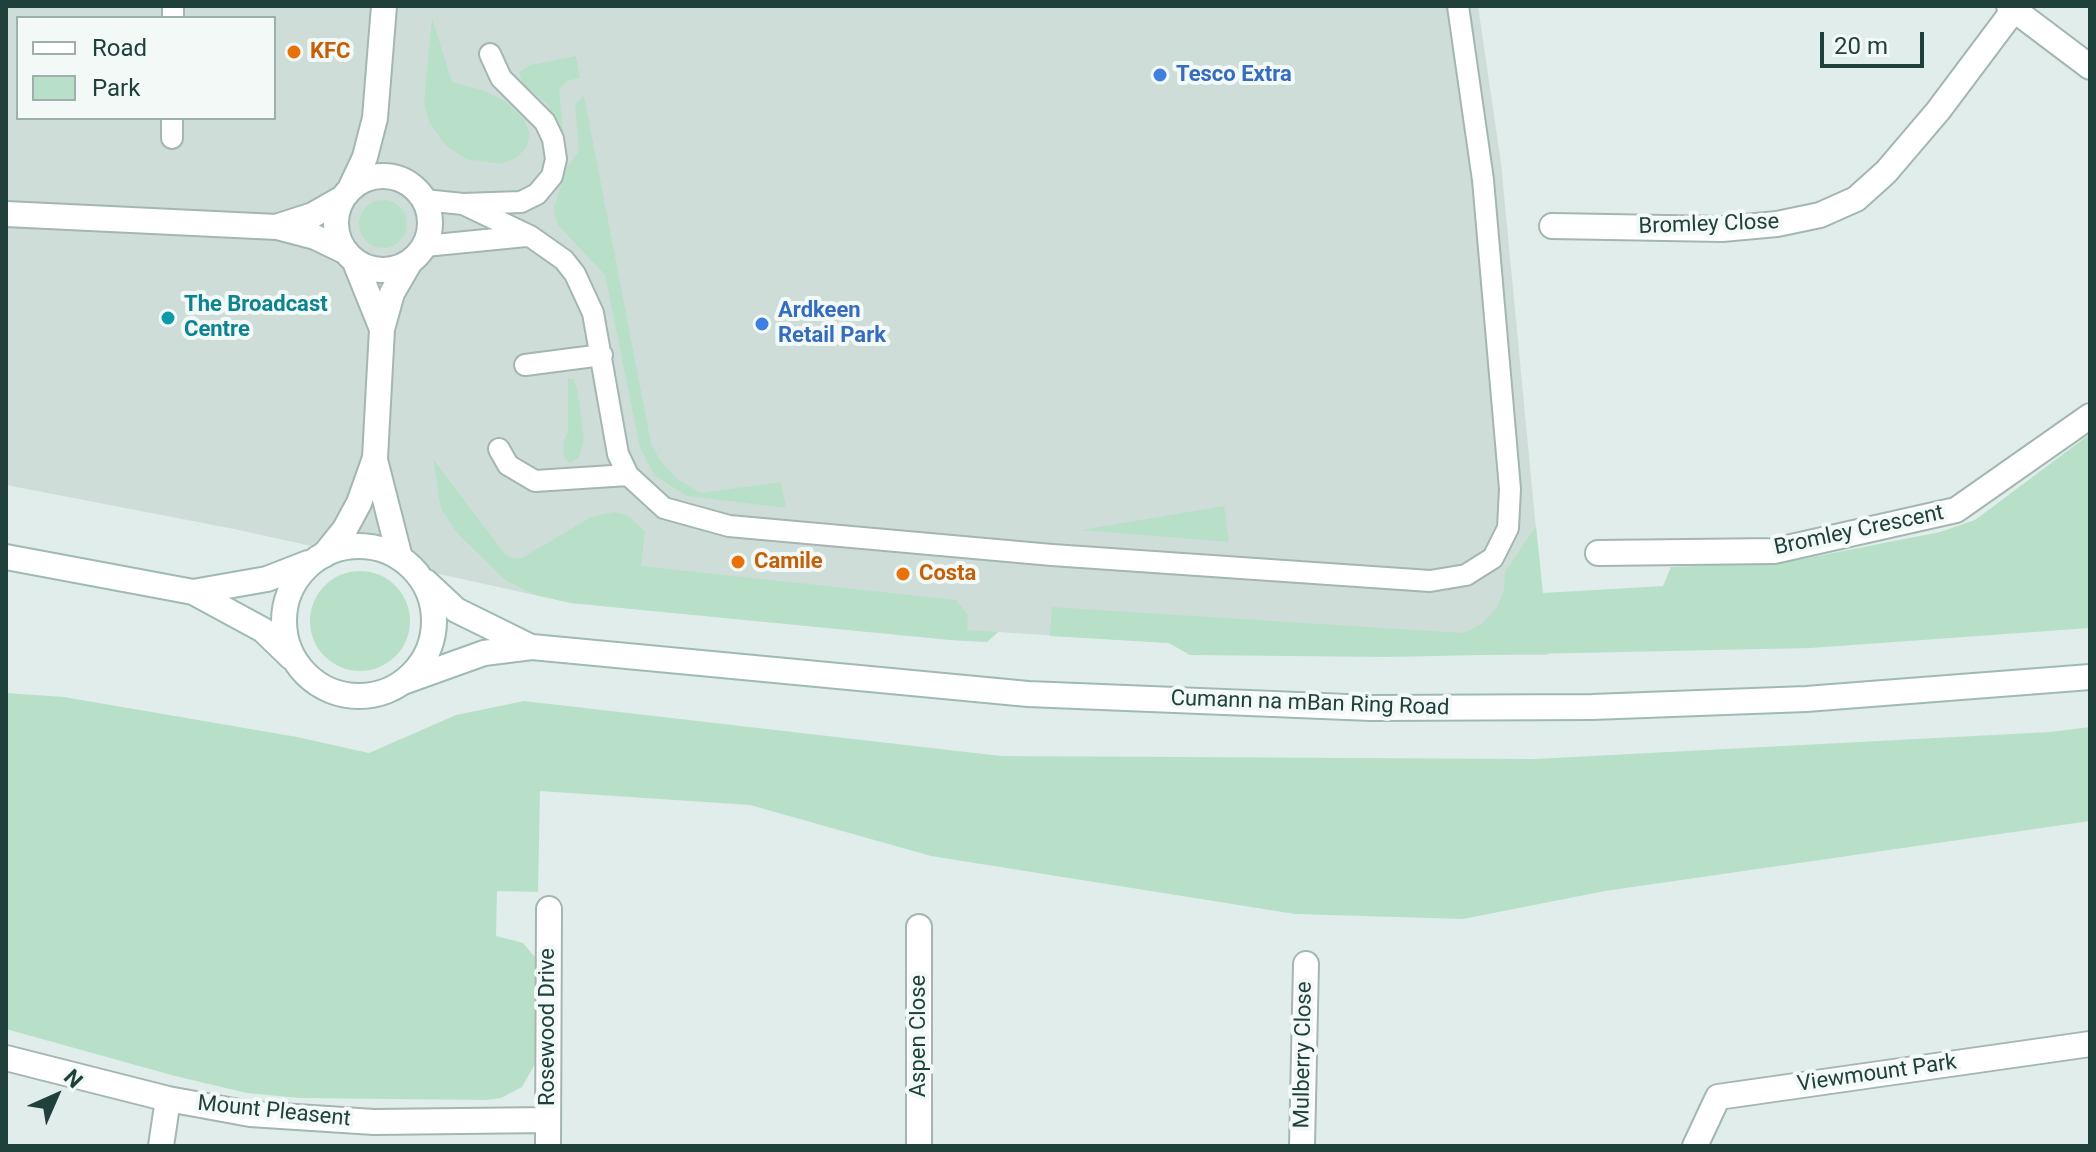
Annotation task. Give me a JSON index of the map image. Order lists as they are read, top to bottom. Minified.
{"streets":{"street":["Bromley Close","Bromley Crescent","Cumann na mBan Ring Road","Rosewood Drive","Aspen Close","Mulberry Close","Viewmount Park","Mount Pleasent"]},"crossings":[["Rosewood Drive","Mount Pleasent"]],"places":["KFC","Tesco Extra","The Broadcast Centre","Ardkeen Retail Park","Camile","Costa"],"legend":["Road","Park"],"scale_bar":"20 m","north":"top right"}
